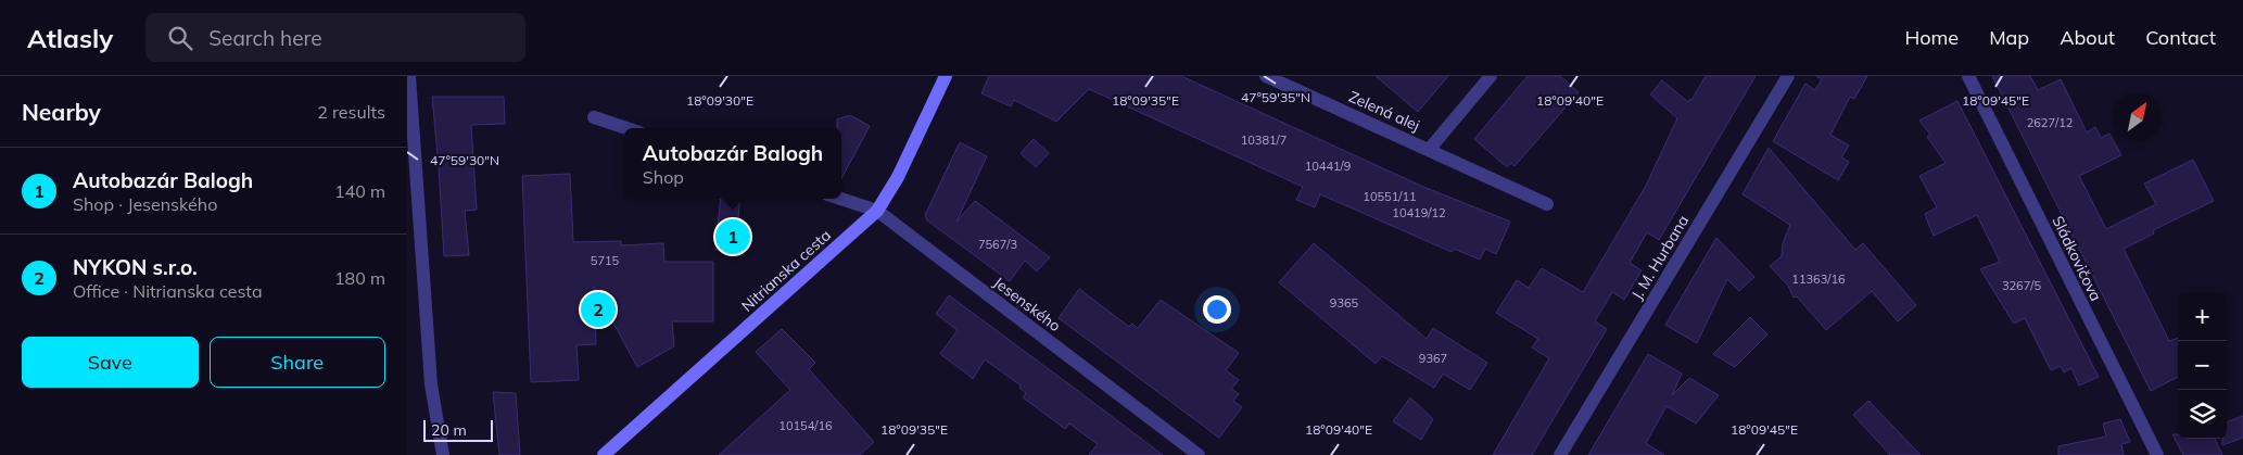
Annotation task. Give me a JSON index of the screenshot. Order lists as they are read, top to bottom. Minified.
{"streets":{"main road":["Nitrianska cesta"],"street":["Zelená alej","J. M. Hurbana","Sládkovičova","Jesenského"]},"crossings":[["Nitrianska cesta","Jesenského"]],"house_numbers":["2627/12","10381/7","10441/9","10551/11","10419/12","7567/3","5715","11363/16","3267/5","9365","9367","10154/16"],"scale_bar":"20 m","north":"top right","page":{"header":"Atlasly","search":"Search here","nav":["Home","Map","About","Contact"],"heading":["Nearby","2 results"],"popup":["Autobazár Balogh","Shop"],"list":[{"mark":"1","name":"Autobazár Balogh","note":"Shop · Jesenského","value":"140 m"},{"mark":"2","name":"NYKON s.r.o.","note":"Office · Nitrianska cesta","value":"180 m"}],"pins":["1","2"],"map_buttons":["+","−"],"buttons":["Save","Share"],"scale":"20 m"},"coordinates":["47°59'35\"N","18°09'35\"E","18°09'45\"E","18°09'30\"E","18°09'40\"E","47°59'30\"N"]}
